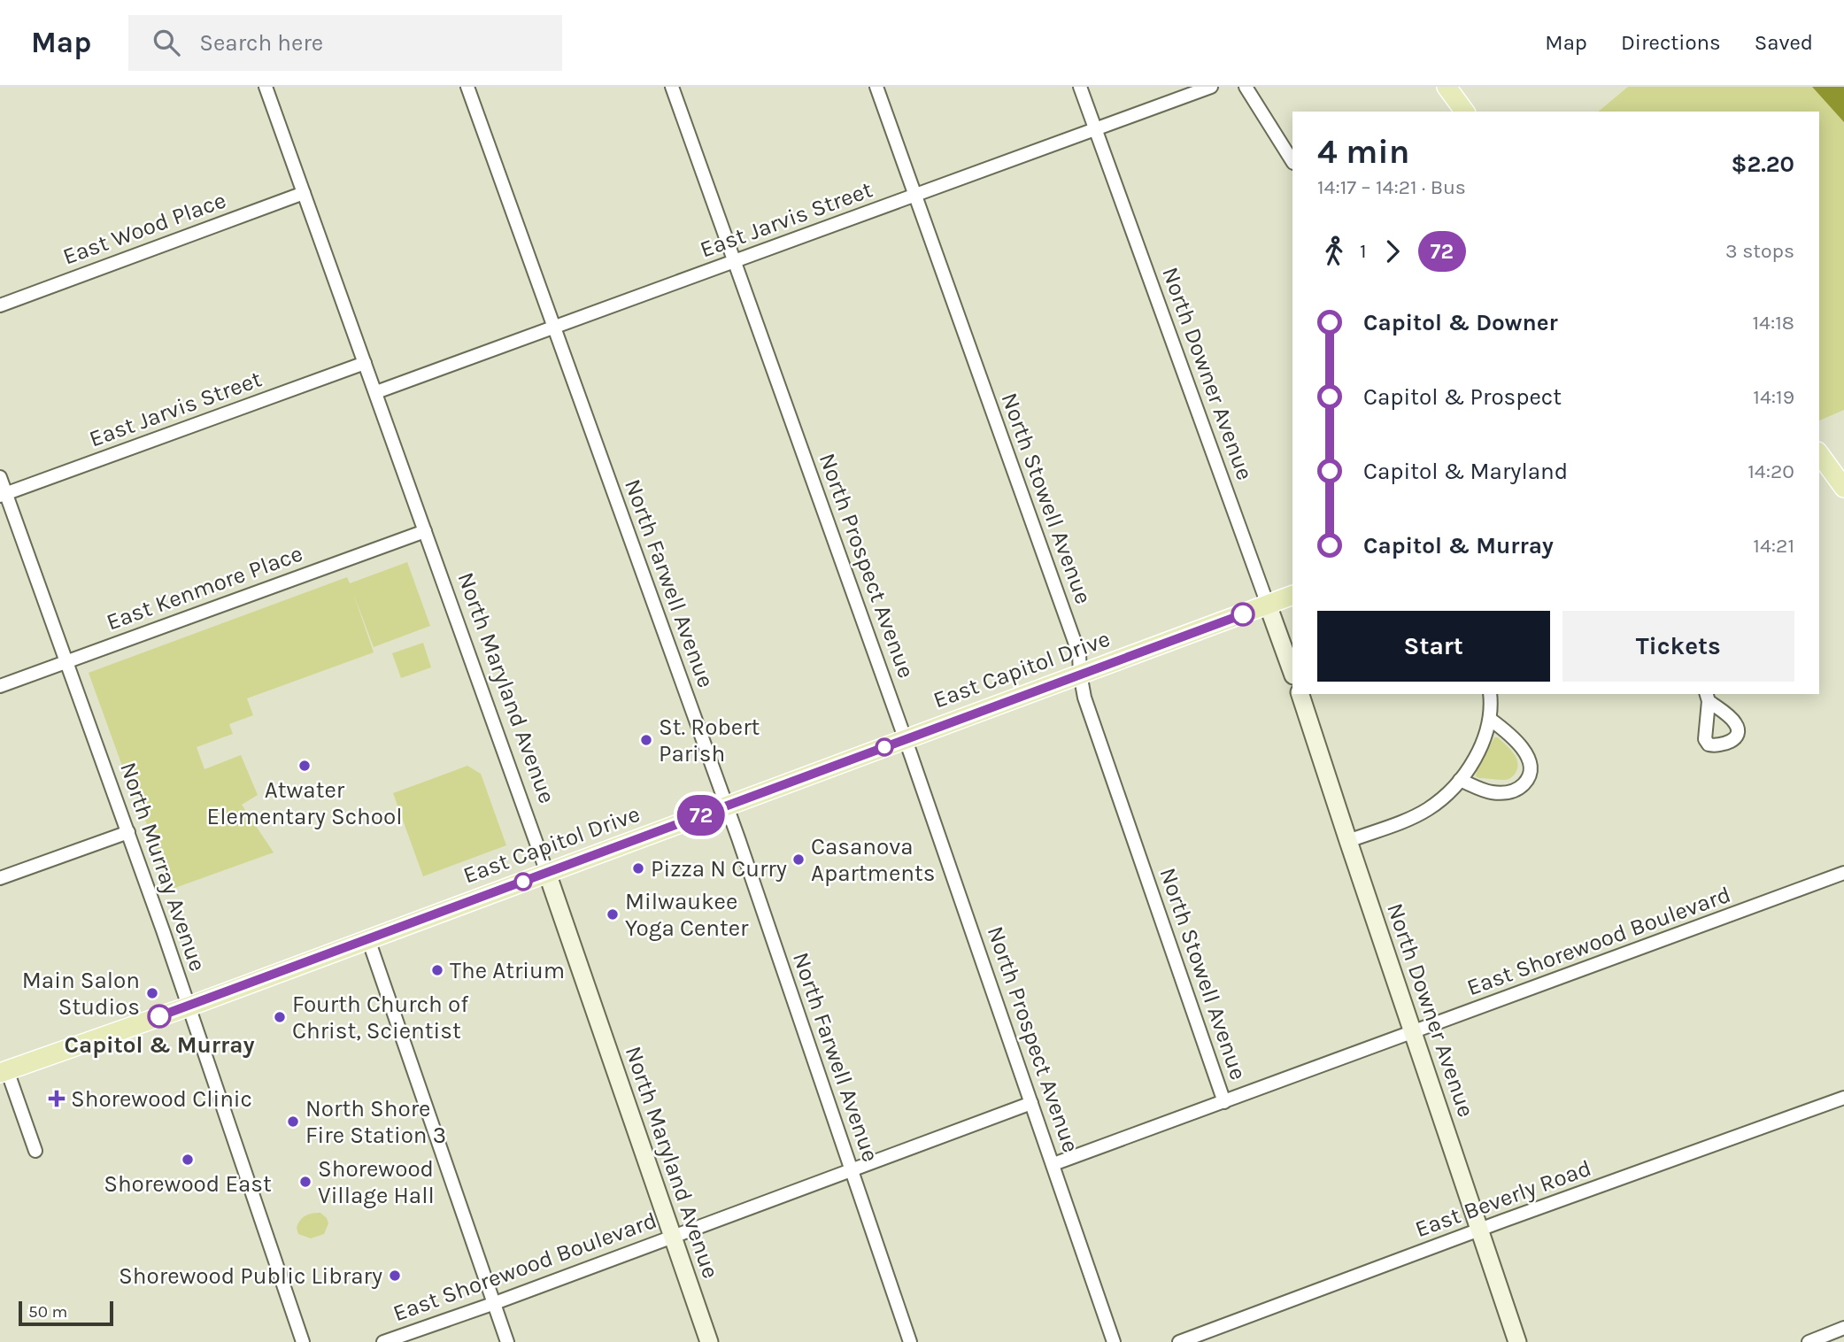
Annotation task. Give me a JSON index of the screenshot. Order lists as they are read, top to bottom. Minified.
{"streets":{"main road":["East Capitol Drive"],"street":["East Jarvis Street","East Wood Place","North Downer Avenue","North Stowell Avenue","North Prospect Avenue","North Farwell Avenue","East Kenmore Place","North Maryland Avenue","North Murray Avenue","East Shorewood Boulevard","East Beverly Road"]},"crossings":[["East Jarvis Street","North Downer Avenue"],["East Jarvis Street","North Stowell Avenue"],["East Jarvis Street","North Prospect Avenue"],["East Jarvis Street","North Farwell Avenue"],["East Jarvis Street","North Maryland Avenue"],["East Jarvis Street","North Murray Avenue"],["East Wood Place","North Maryland Avenue"],["North Downer Avenue","East Capitol Drive"],["North Downer Avenue","East Shorewood Boulevard"],["North Downer Avenue","East Beverly Road"],["North Stowell Avenue","East Capitol Drive"],["North Stowell Avenue","East Shorewood Boulevard"],["North Prospect Avenue","East Capitol Drive"],["North Prospect Avenue","East Shorewood Boulevard"],["North Farwell Avenue","East Capitol Drive"],["North Farwell Avenue","East Shorewood Boulevard"],["East Kenmore Place","North Maryland Avenue"],["East Kenmore Place","North Murray Avenue"],["East Capitol Drive","North Maryland Avenue"],["East Capitol Drive","North Murray Avenue"],["North Maryland Avenue","East Shorewood Boulevard"]],"places":{"other":["St. Robert Parish","Atwater Elementary School","Casanova Apartments","Pizza N Curry","Milwaukee Yoga Center","The Atrium","Main Salon Studios","Capitol & Murray","Fourth Church of Christ, Scientist","North Shore Fire Station 3","Shorewood East","Shorewood Village Hall","Shorewood Public Library"],"health":["Shorewood Clinic"]},"lines":["bus line 72"],"scale_bar":"50 m","page":{"header":"Map","search":"Search here","nav":["Map","Directions","Saved"],"on_map":"72","heading":["4 min","14:17 – 14:21 · Bus","$2.20"],"legs":["1","72","3 stops"],"list":[{"name":"Capitol & Downer","value":"14:18"},{"name":"Capitol & Prospect","value":"14:19"},{"name":"Capitol & Maryland","value":"14:20"},{"name":"Capitol & Murray","value":"14:21"}],"buttons":["Start","Tickets"],"scale":"50 m"}}
